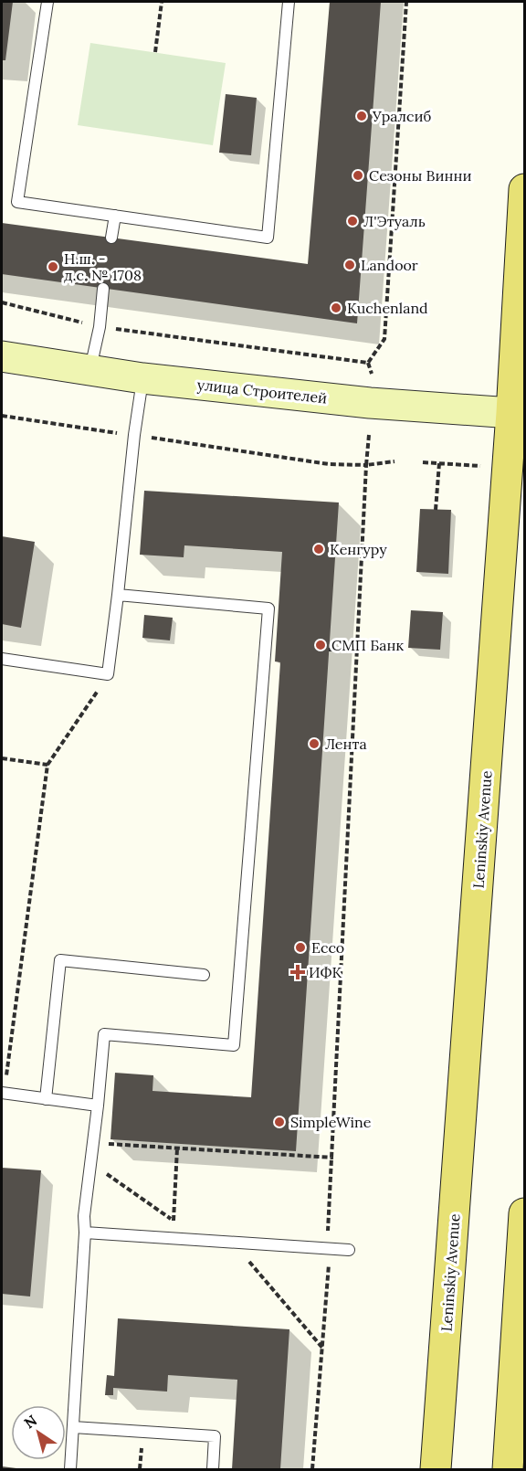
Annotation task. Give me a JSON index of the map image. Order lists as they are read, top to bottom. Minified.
{"streets":{"main road":["Leninskiy Avenue"],"street":["улица Строителей"]},"crossings":[["улица Строителей","Leninskiy Avenue"]],"places":{"other":["Уралсиб","Сезоны Винни","Л'Этуаль","Landoor","Н.ш. - д.с. № 1708","Kuchenland","Кенгуру","СМП Банк","Лента","Ecco","SimpleWine"],"health":["ИФК"]},"north":"top left"}
